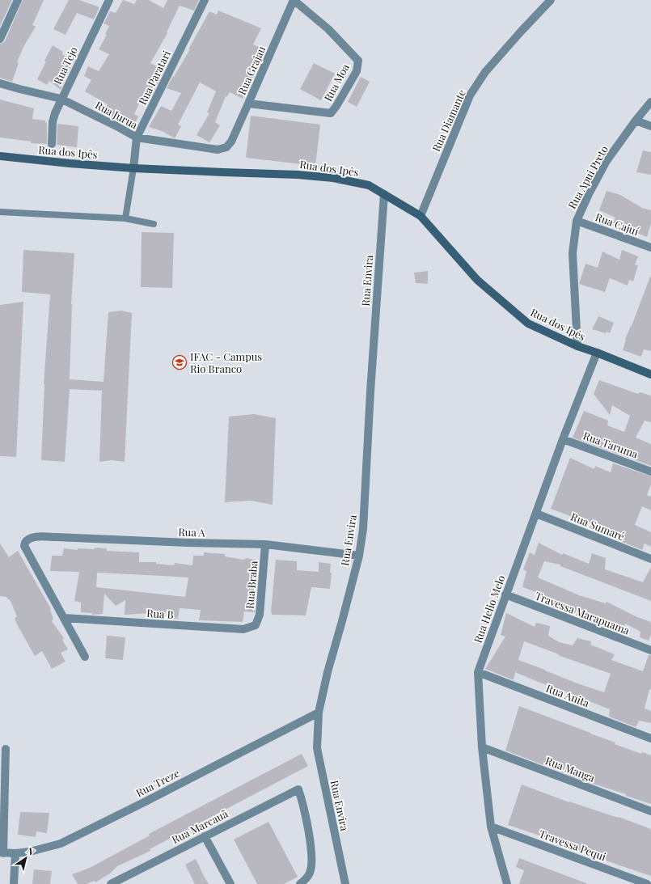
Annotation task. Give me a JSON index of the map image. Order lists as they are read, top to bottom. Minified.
{"streets":{"street":["Rua Tejo","Rua Grajau","Rua Paratari","Rua Moa","Rua Jurua","Rua Diamante","Rua dos Ipês","Rua Apui Preto","Rua Cajuí","Rua Envira","Rua Taruma","Rua Sumaré","Rua A","Rua Braba","Rua Helio Melo","Travessa Marapuama","Rua B","Rua Anita","Rua Manga","Rua Treze","Rua Marcauã","Travessa Pequi"]},"crossings":[["Rua Tejo","Rua Jurua"],["Rua Grajau","Rua Moa"],["Rua Grajau","Rua Jurua"],["Rua Paratari","Rua Jurua"],["Rua Paratari","Rua dos Ipês"],["Rua Diamante","Rua dos Ipês"],["Rua dos Ipês","Rua Apui Preto"],["Rua dos Ipês","Rua Envira"],["Rua dos Ipês","Rua Helio Melo"],["Rua Apui Preto","Rua Cajuí"],["Rua Envira","Rua A"],["Rua Envira","Rua Treze"],["Rua Taruma","Rua Helio Melo"],["Rua Sumaré","Rua Helio Melo"],["Rua A","Rua Braba"],["Rua A","Rua B"],["Rua Braba","Rua B"],["Rua Helio Melo","Travessa Marapuama"],["Rua Helio Melo","Rua Anita"],["Rua Helio Melo","Rua Manga"],["Rua Helio Melo","Travessa Pequi"]],"places":{"school or university":["IFAC - Campus Rio Branco"]},"north":"top right"}
